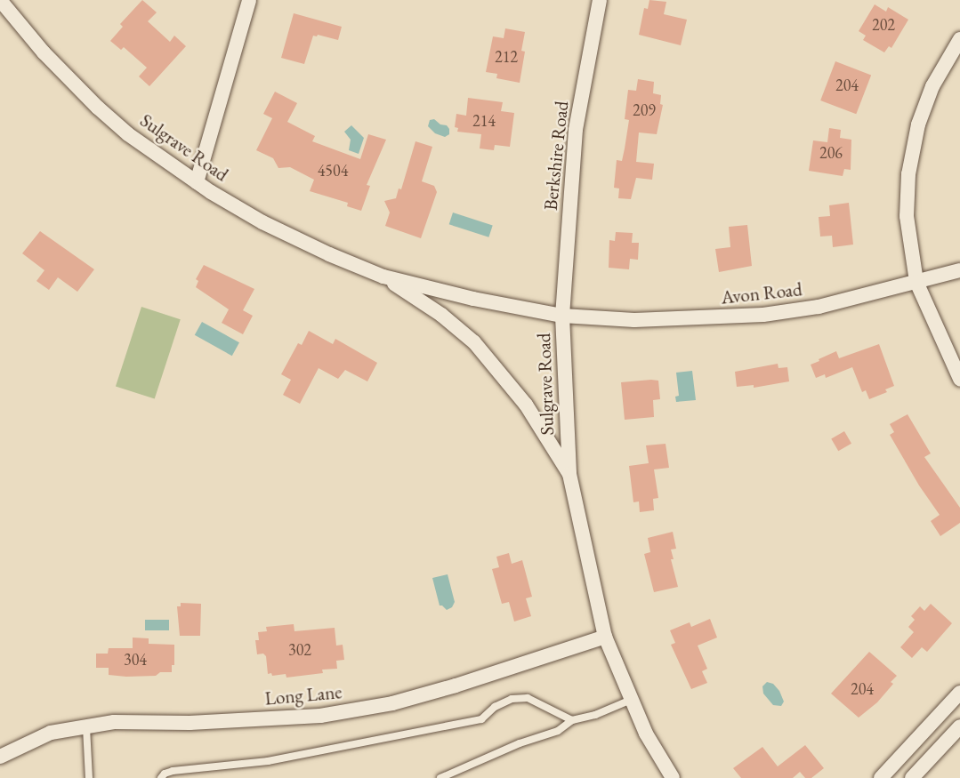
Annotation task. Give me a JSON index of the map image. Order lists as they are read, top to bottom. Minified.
{"streets":{"street":["Sulgrave Road","Berkshire Road","Avon Road","Long Lane"]},"crossings":[["Sulgrave Road","Berkshire Road"],["Sulgrave Road","Avon Road"],["Sulgrave Road","Long Lane"],["Berkshire Road","Avon Road"]],"house_numbers":["202","212","204","209","214","206","4504","302","304","204"]}
